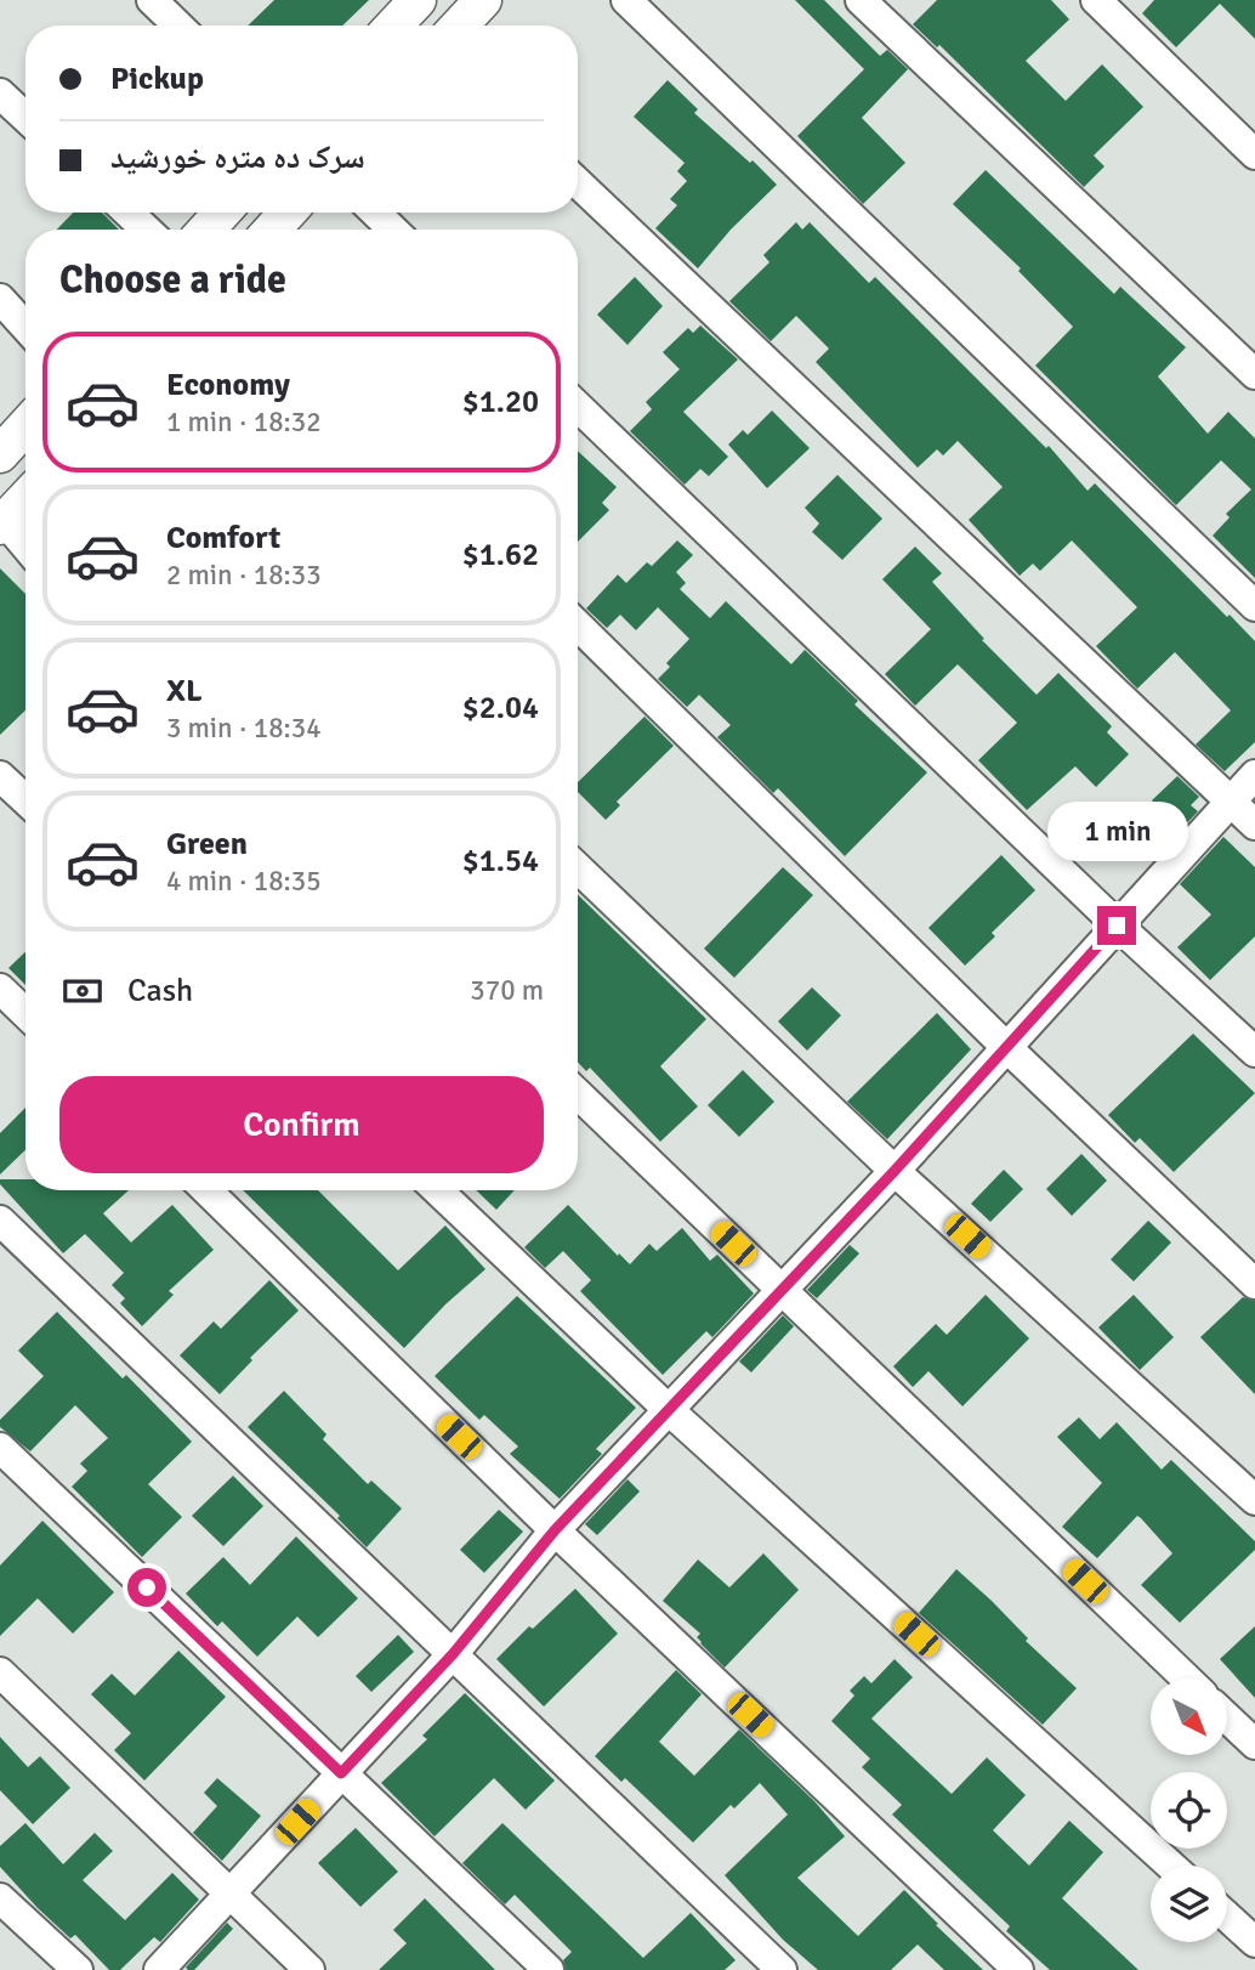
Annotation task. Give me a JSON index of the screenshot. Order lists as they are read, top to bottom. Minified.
{"north":"bottom right","page":{"banner":["Pickup","سرک ده متره خورشید"],"heading":"Choose a ride","list":[{"name":"Economy","note":"1 min · 18:32","value":"$1.20"},{"name":"Comfort","note":"2 min · 18:33","value":"$1.62"},{"name":"XL","note":"3 min · 18:34","value":"$2.04"},{"name":"Green","note":"4 min · 18:35","value":"$1.54"}],"bubble":"1 min","pay":["Cash","370 m"],"buttons":"Confirm"}}
